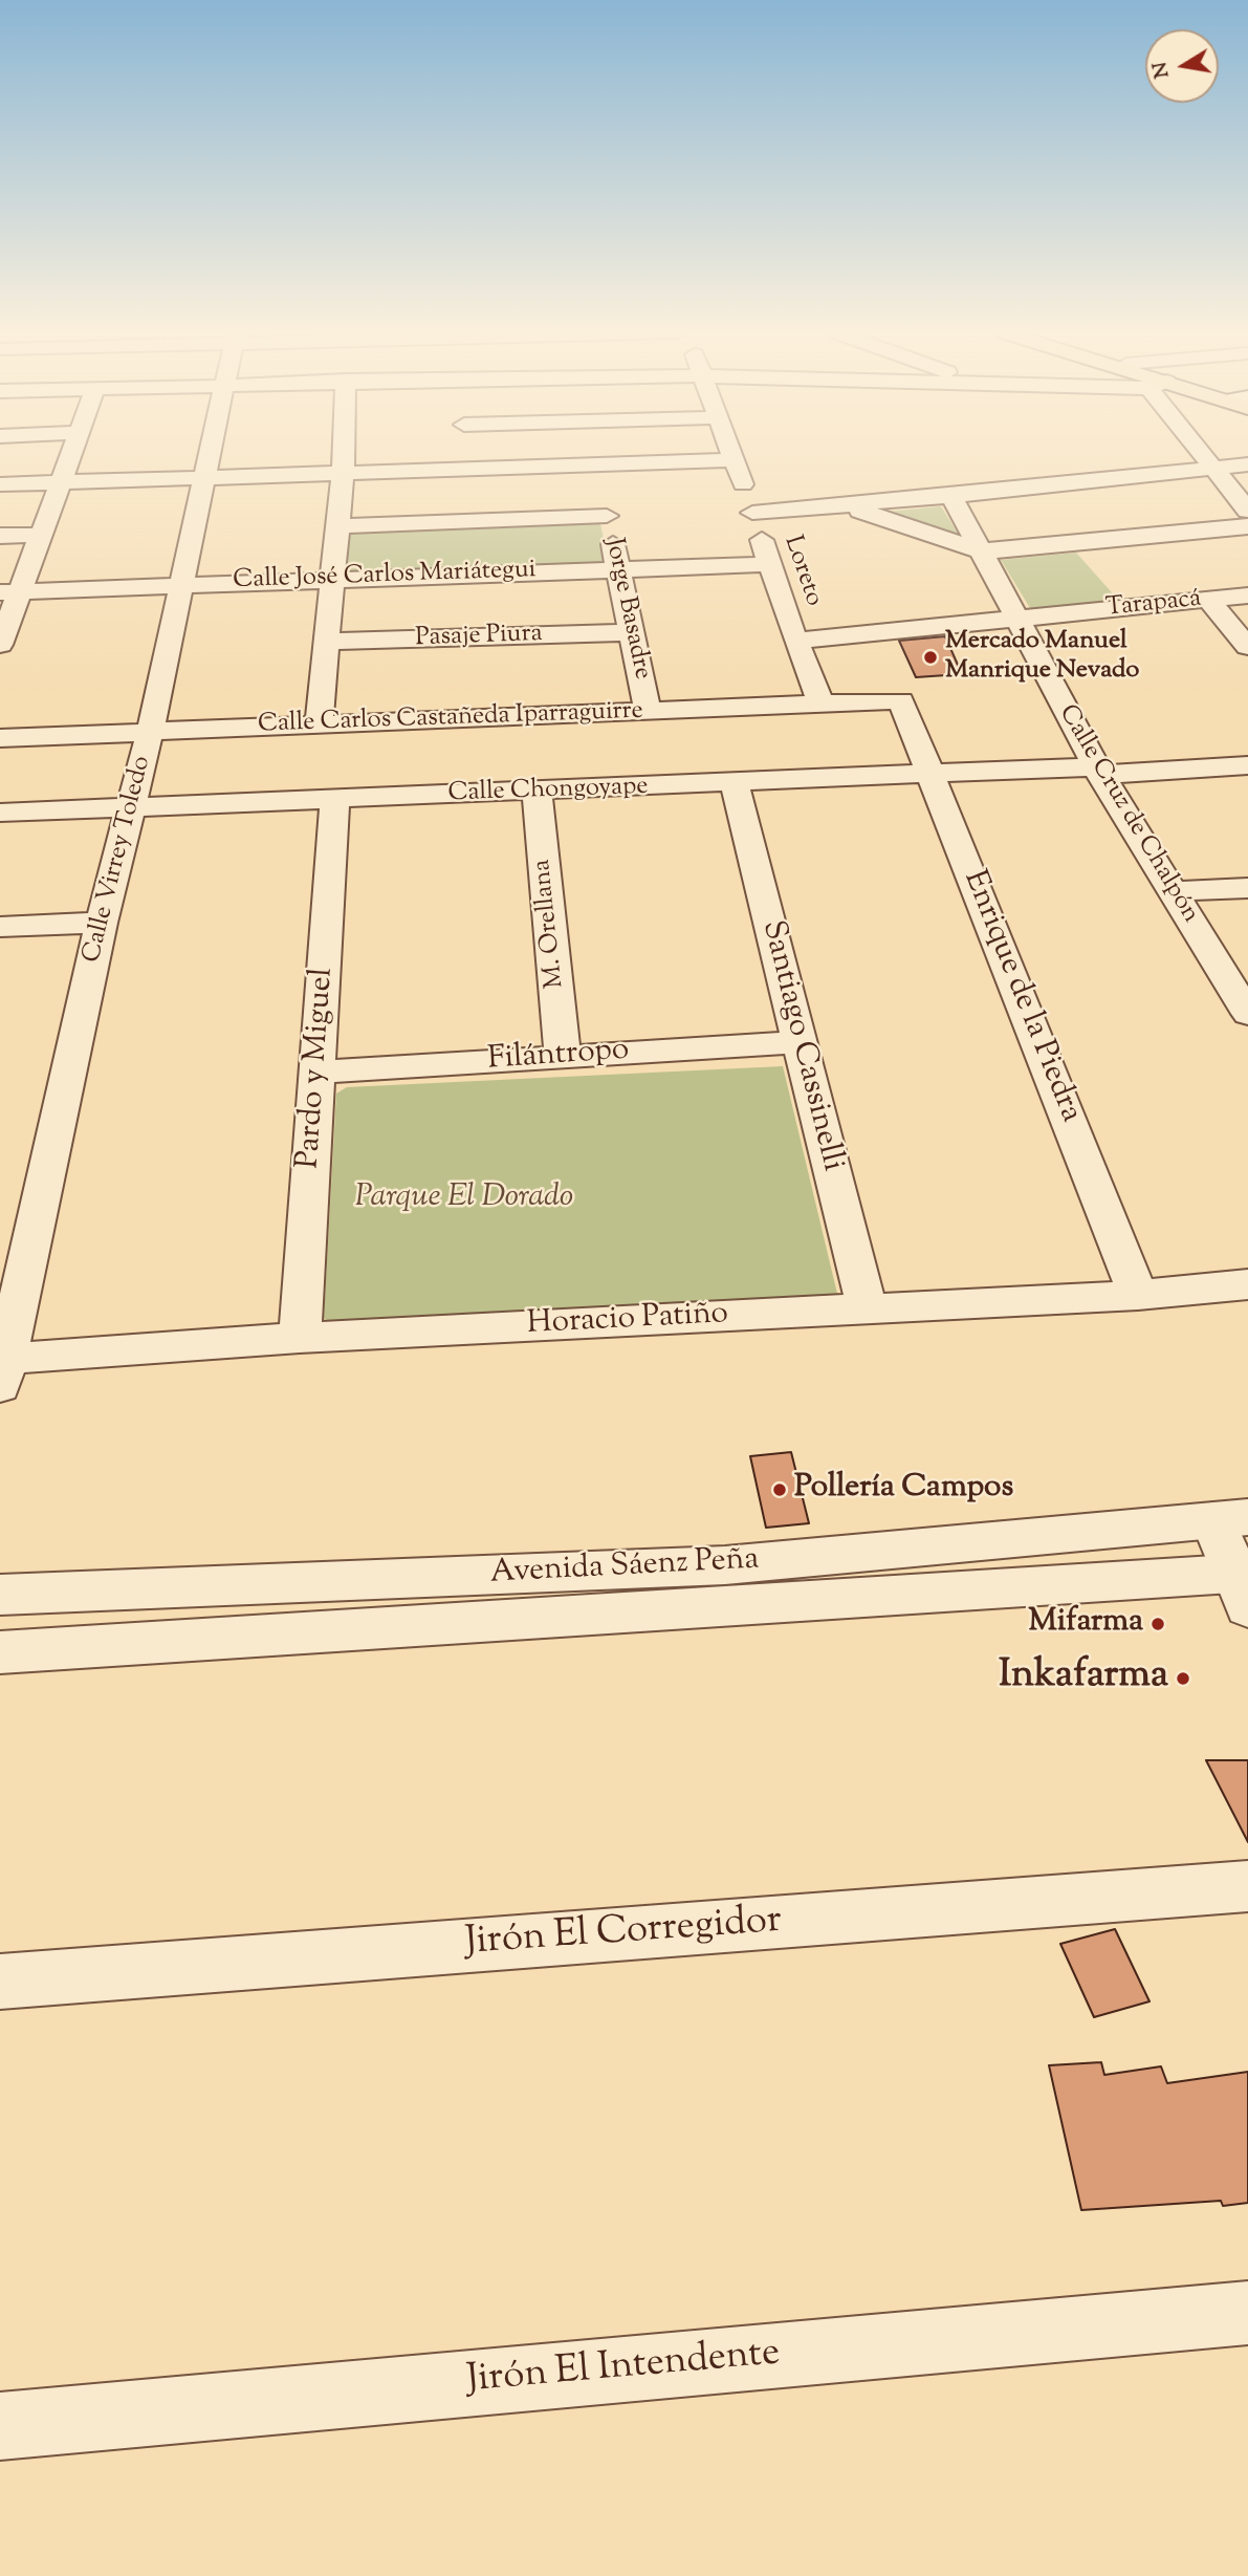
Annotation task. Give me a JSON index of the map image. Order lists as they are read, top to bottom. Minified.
{"streets":{"street":["Loreto","Calle José Carlos Mariátegui","Tarapacá","Jorge Basadre","Pasaje Piura","Calle Carlos Castañeda Iparraguirre","Calle Chongoyape","Calle Cruz de Chalpón","Calle Virrey Toledo","M. Orellana","Enrique de la Piedra","Santiago Cassinelli","Filántropo","Pardo y Miguel","Horacio Patiño","Avenida Sáenz Peña","Jirón El Corregidor","Jirón El Intendente"]},"crossings":[["Loreto","Calle José Carlos Mariátegui"],["Loreto","Tarapacá"],["Loreto","Calle Carlos Castañeda Iparraguirre"],["Calle José Carlos Mariátegui","Jorge Basadre"],["Calle José Carlos Mariátegui","Calle Virrey Toledo"],["Tarapacá","Calle Cruz de Chalpón"],["Jorge Basadre","Pasaje Piura"],["Jorge Basadre","Calle Carlos Castañeda Iparraguirre"],["Calle Carlos Castañeda Iparraguirre","Calle Virrey Toledo"],["Calle Carlos Castañeda Iparraguirre","Enrique de la Piedra"],["Calle Chongoyape","Calle Cruz de Chalpón"],["Calle Chongoyape","Calle Virrey Toledo"],["Calle Chongoyape","M. Orellana"],["Calle Chongoyape","Enrique de la Piedra"],["Calle Chongoyape","Santiago Cassinelli"],["Calle Chongoyape","Pardo y Miguel"],["Calle Virrey Toledo","Horacio Patiño"],["M. Orellana","Filántropo"],["Enrique de la Piedra","Horacio Patiño"],["Santiago Cassinelli","Filántropo"],["Santiago Cassinelli","Horacio Patiño"],["Filántropo","Pardo y Miguel"],["Pardo y Miguel","Horacio Patiño"]],"parks":["Parque El Dorado"],"places":["Mercado Manuel Manrique Nevado","Pollería Campos","Mifarma","Inkafarma"],"north":"left"}
